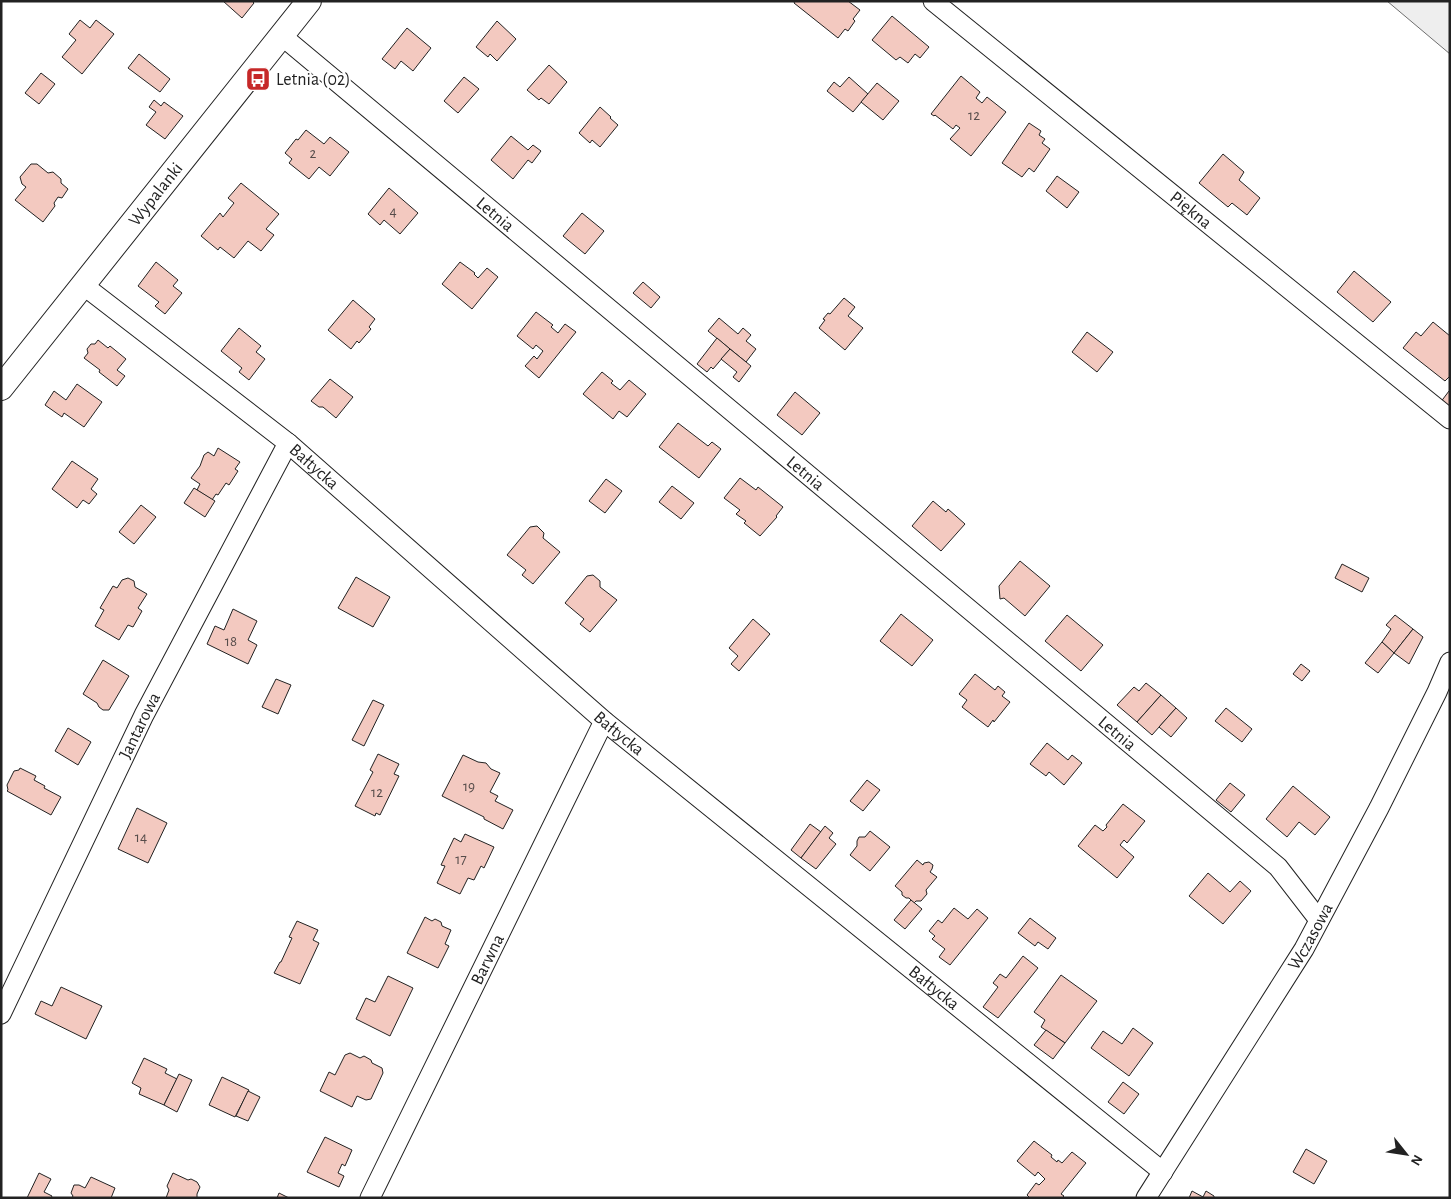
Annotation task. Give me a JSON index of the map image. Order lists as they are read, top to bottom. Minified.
{"streets":{"street":["Wypalanki","Piękna","Letnia","Bałtycka","Jantarowa","Wczasowa","Barwna"]},"crossings":[["Wypalanki","Letnia"],["Wypalanki","Bałtycka"],["Letnia","Wczasowa"],["Bałtycka","Jantarowa"],["Bałtycka","Wczasowa"],["Bałtycka","Barwna"]],"places":{"bus stop":["Letnia (02)"]},"house_numbers":["12","2","4","18","19","12","14","17"],"north":"bottom right"}
